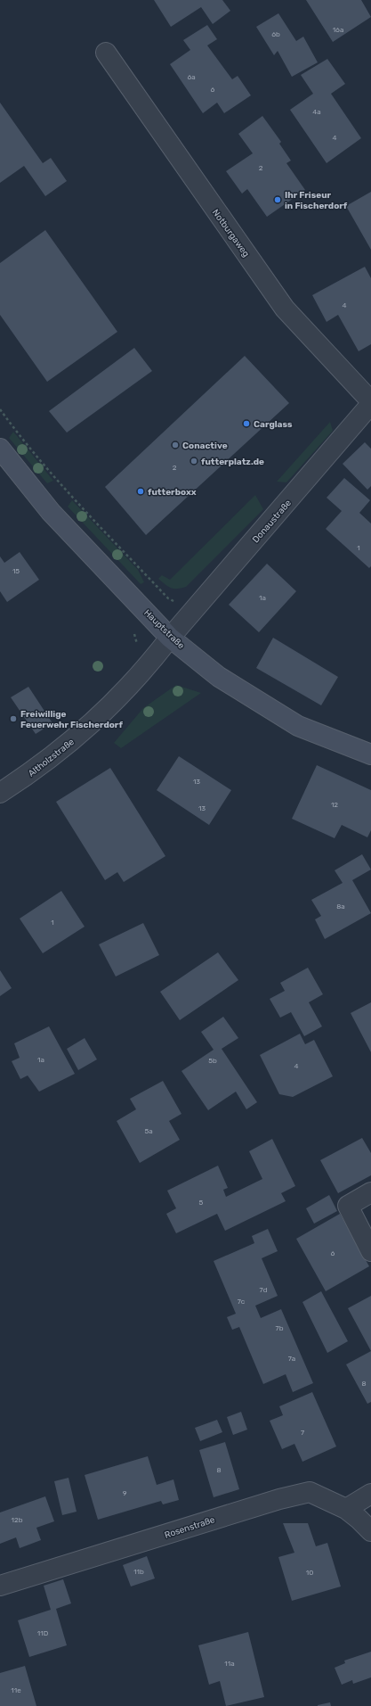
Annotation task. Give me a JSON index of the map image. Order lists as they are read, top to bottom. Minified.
{"streets":{"main road":["Hauptstraße"],"street":["Notburgaweg","Donaustraße","Altholzstraße","Rosenstraße"]},"crossings":[["Notburgaweg","Donaustraße"],["Donaustraße","Hauptstraße"],["Donaustraße","Altholzstraße"],["Hauptstraße","Altholzstraße"]],"places":["Ihr Friseur in Fischerdorf","Carglass","Conactive","futterplatz.de","futterboxx","Freiwillige Feuerwehr Fischerdorf"],"house_numbers":["16a","6b","6a","6","4a","4","2","4","2","1","15","1a","13","12","13","8a","1","1a","5b","4","5a","5","6","7d","7c","7b","7a","8","7","8","9","12b","11b","10","11D","11a","11e"]}
